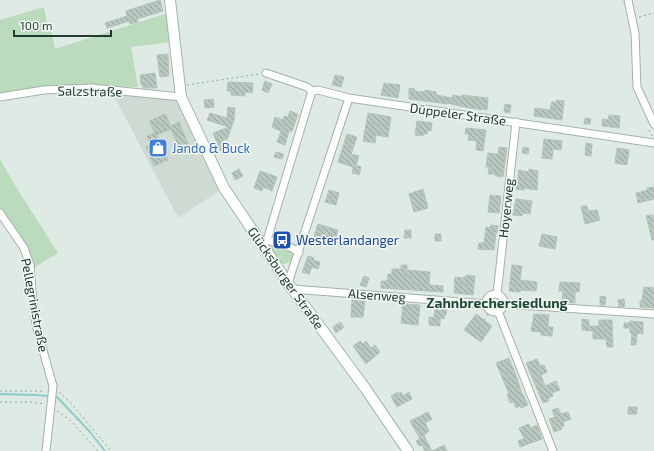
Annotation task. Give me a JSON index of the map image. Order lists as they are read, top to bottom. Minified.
{"streets":{"street":["Salzstraße","Düppeler Straße","Hoyerweg","Glücksburger Straße","Alsenweg","Pellegrinistraße"]},"crossings":[["Salzstraße","Glücksburger Straße"],["Düppeler Straße","Hoyerweg"],["Glücksburger Straße","Alsenweg"]],"districts":["Zahnbrechersiedlung"],"places":{"shop":["Jando & Buck"],"bus stop":["Westerlandanger"]},"scale_bar":"100 m"}
